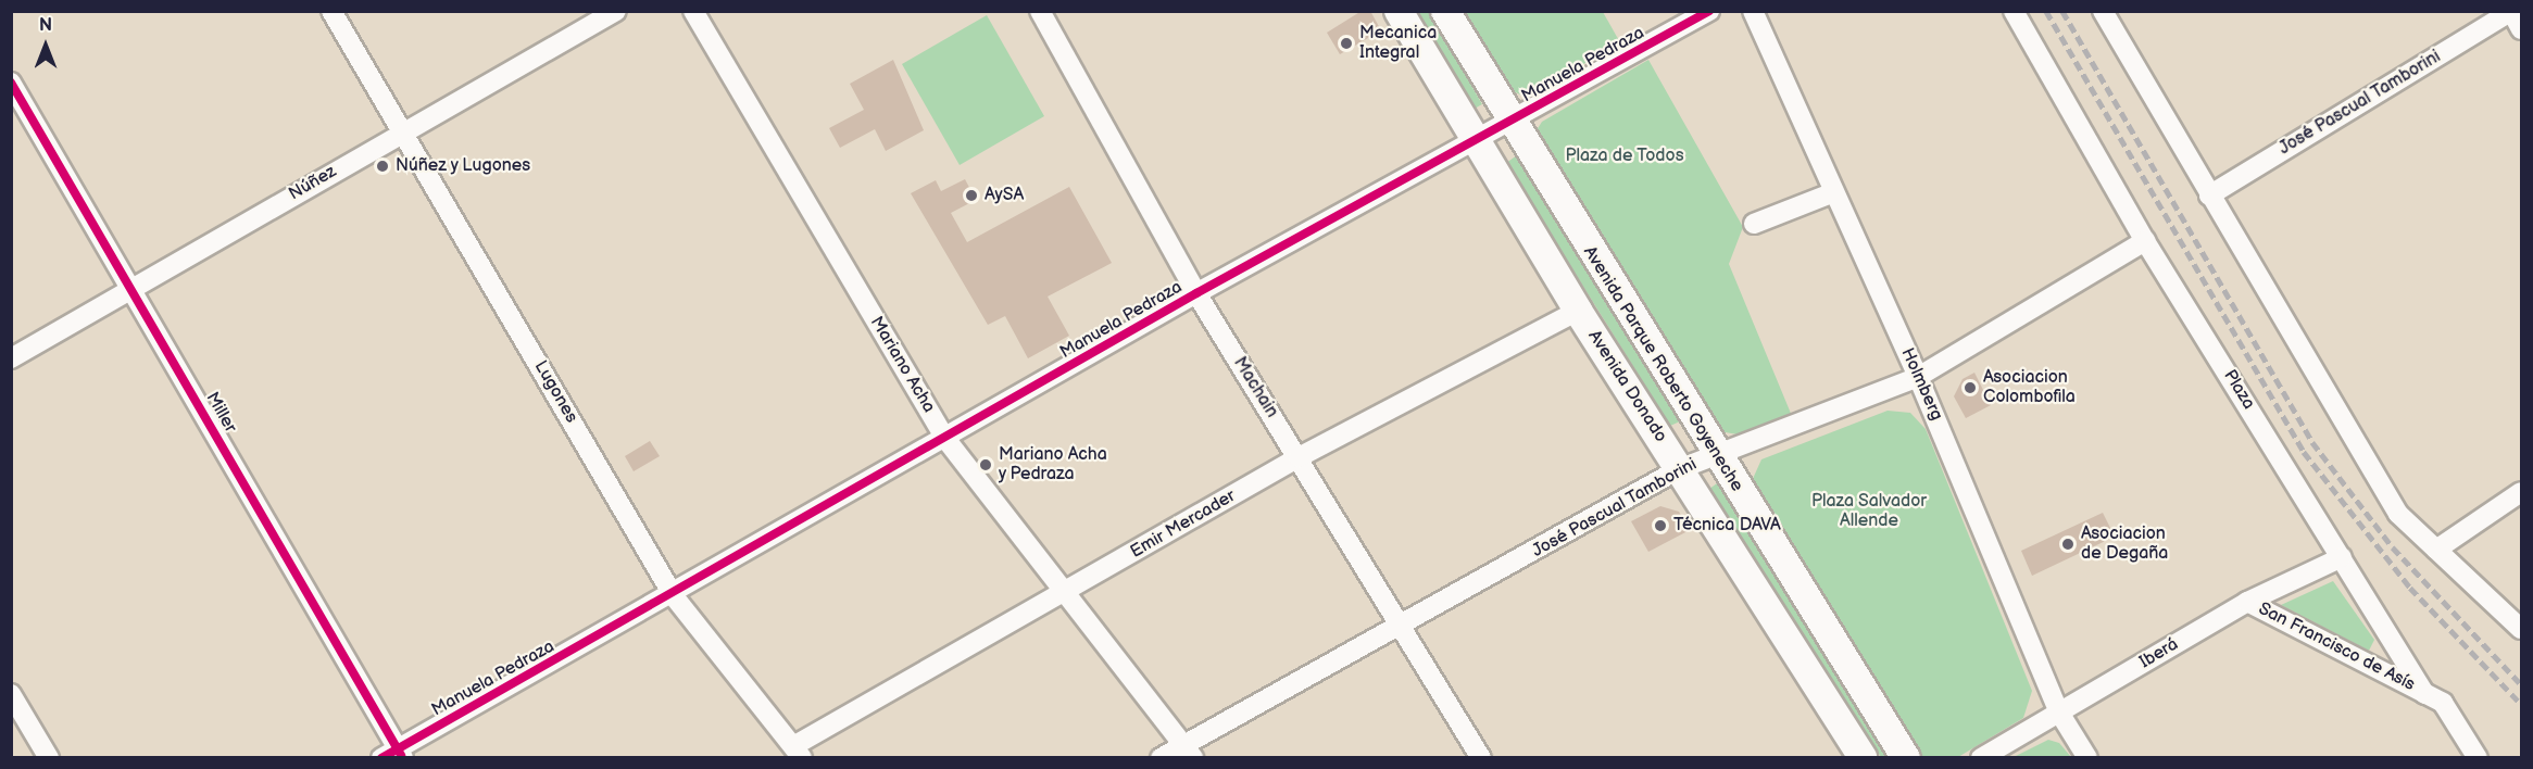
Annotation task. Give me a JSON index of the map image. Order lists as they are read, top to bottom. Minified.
{"streets":{"main road":["Avenida Parque Roberto Goyeneche","Avenida Donado"],"street":["Manuela Pedraza","José Pascual Tamborini","Núñez","Mariano Acha","Holmberg","Machain","Plaza","Lugones","Miller","Emir Mercader","San Francisco de Asís","Iberá"]},"crossings":[["Manuela Pedraza","Mariano Acha"],["Manuela Pedraza","Avenida Parque Roberto Goyeneche"],["Manuela Pedraza","Avenida Donado"],["Manuela Pedraza","Machain"],["Manuela Pedraza","Lugones"],["Manuela Pedraza","Miller"],["José Pascual Tamborini","Mariano Acha"],["José Pascual Tamborini","Avenida Parque Roberto Goyeneche"],["José Pascual Tamborini","Holmberg"],["José Pascual Tamborini","Avenida Donado"],["José Pascual Tamborini","Machain"],["José Pascual Tamborini","Plaza"],["Núñez","Lugones"],["Núñez","Miller"],["Mariano Acha","Emir Mercader"],["Holmberg","Iberá"],["Avenida Donado","Emir Mercader"],["Machain","Emir Mercader"],["Plaza","San Francisco de Asís"],["Plaza","Iberá"],["Lugones","Emir Mercader"],["San Francisco de Asís","Iberá"]],"parks":["Plaza de Todos","Plaza Salvador Allende"],"places":["Mecanica Integral","Núñez y Lugones","AySA","Asociacion Colombofila","Mariano Acha y Pedraza","Técnica DAVA","Asociacion de Degaña"],"north":"top"}
